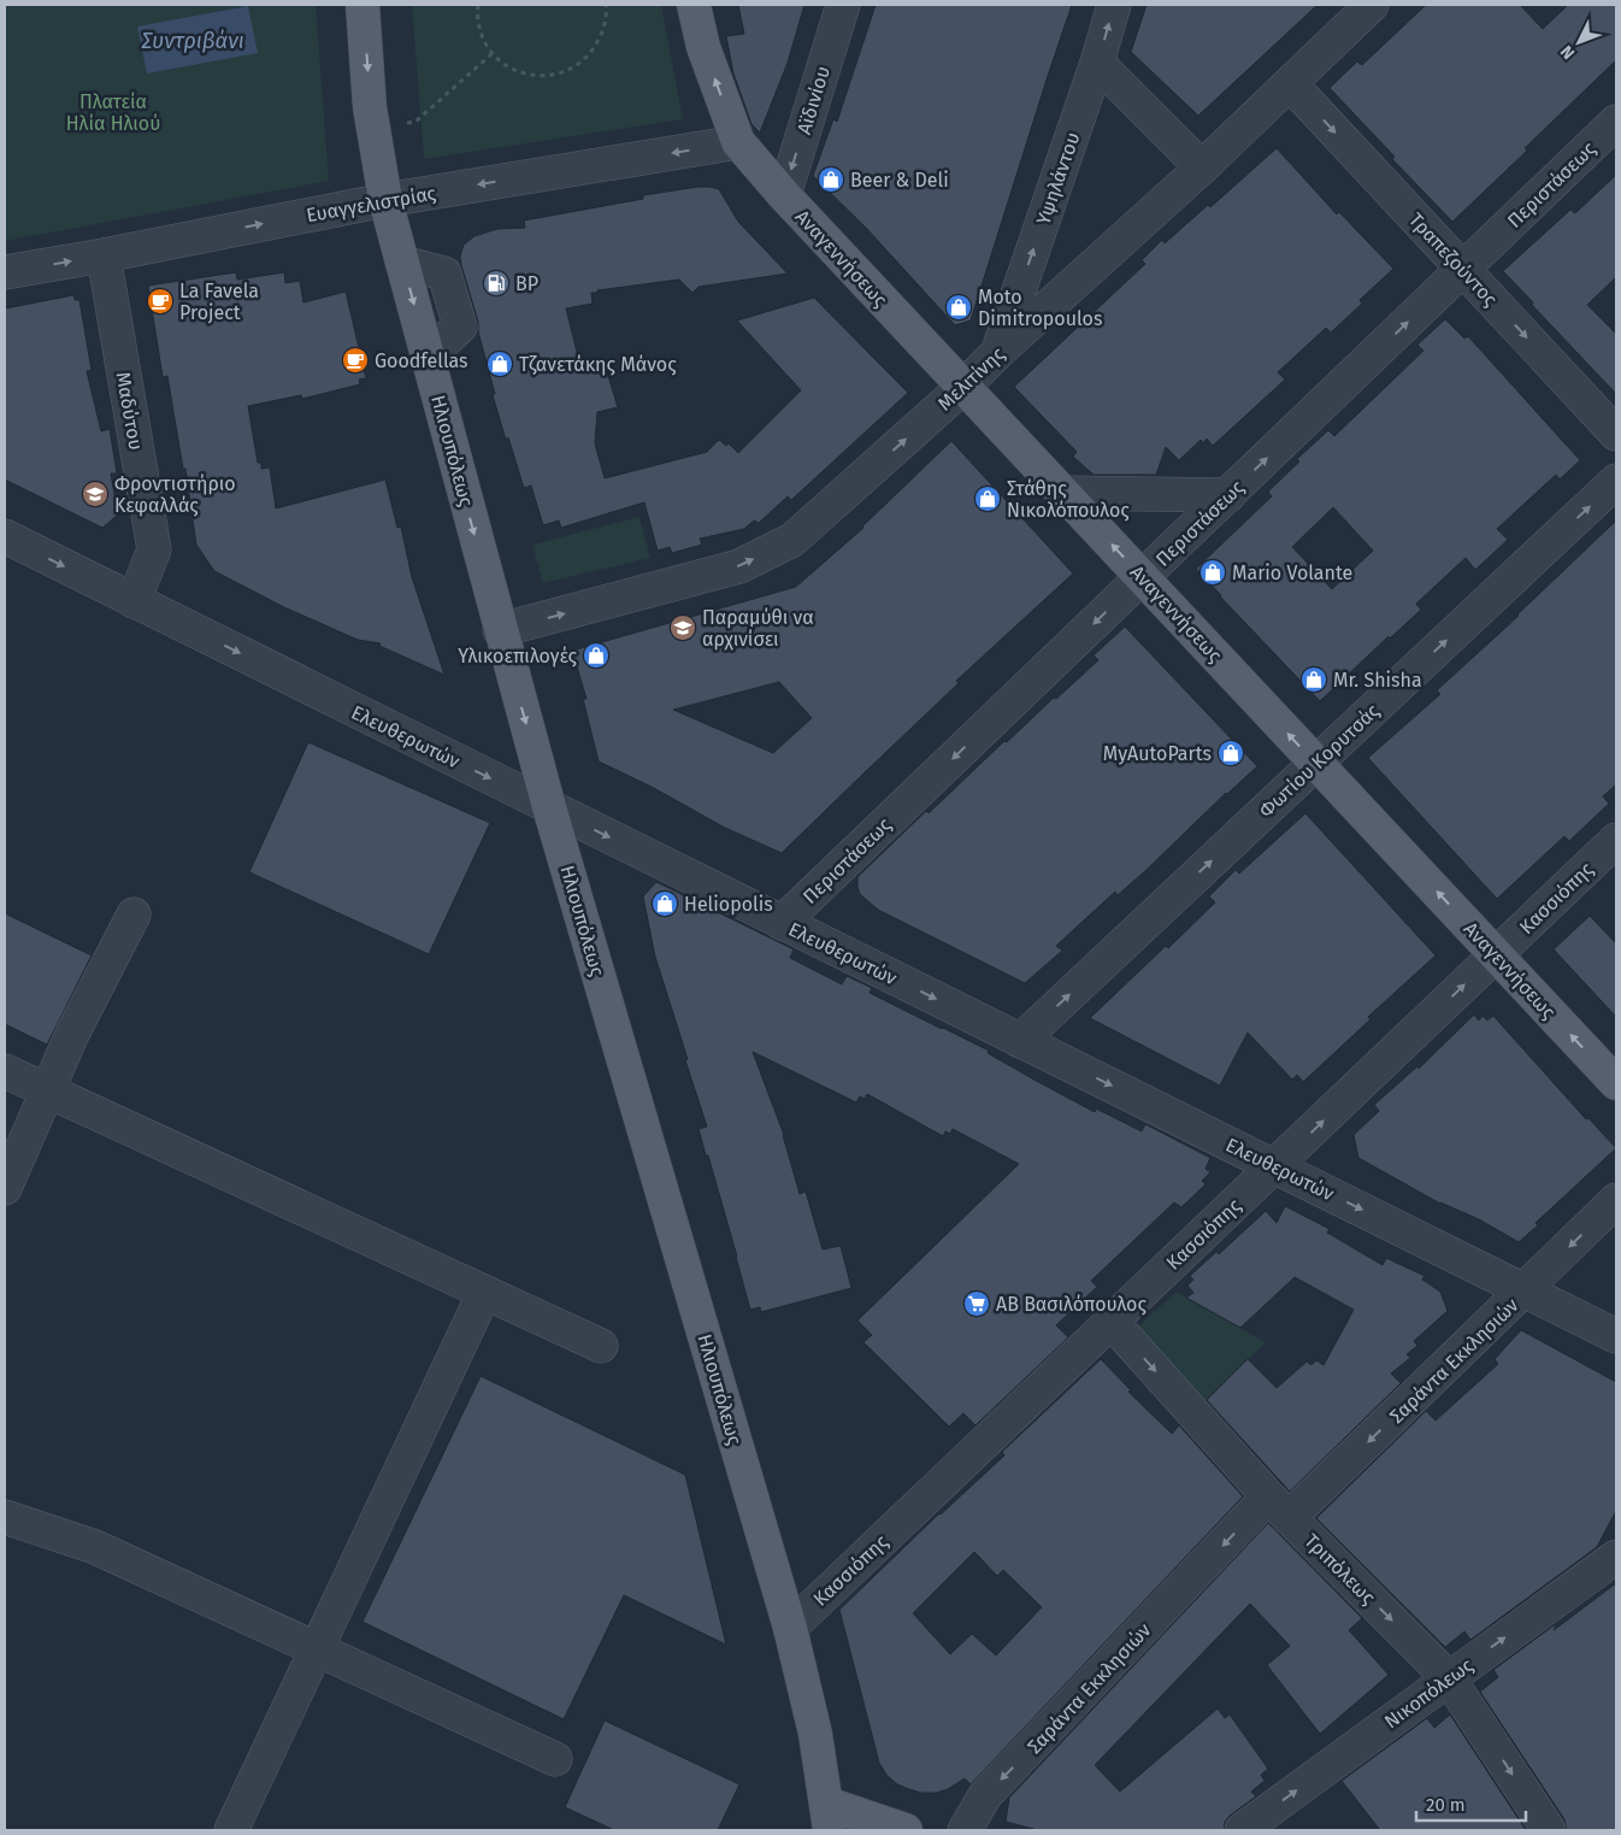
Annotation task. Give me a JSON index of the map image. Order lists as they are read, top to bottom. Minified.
{"streets":{"main road":["Αναγεννήσεως","Ηλιουπόλεως"],"street":["Αϊδινίου","Υψηλάντου","Περιστάσεως","Ευαγγελιστρίας","Τραπεζούντος","Μελιτίνης","Μαδύτου","Ελευθερωτών","Φωτίου Κορυτσάς","Κασσιόπης","Σαράντα Εκκλησιών","Τριπόλεως","Νικοπόλεως"]},"crossings":[["Αϊδινίου","Αναγεννήσεως"],["Υψηλάντου","Μελιτίνης"],["Περιστάσεως","Αναγεννήσεως"],["Περιστάσεως","Τραπεζούντος"],["Περιστάσεως","Ελευθερωτών"],["Ευαγγελιστρίας","Αναγεννήσεως"],["Ευαγγελιστρίας","Μαδύτου"],["Ευαγγελιστρίας","Ηλιουπόλεως"],["Αναγεννήσεως","Μελιτίνης"],["Αναγεννήσεως","Φωτίου Κορυτσάς"],["Αναγεννήσεως","Κασσιόπης"],["Τραπεζούντος","Μελιτίνης"],["Μελιτίνης","Ηλιουπόλεως"],["Μαδύτου","Ελευθερωτών"],["Ηλιουπόλεως","Ελευθερωτών"],["Ηλιουπόλεως","Κασσιόπης"],["Ελευθερωτών","Φωτίου Κορυτσάς"],["Ελευθερωτών","Κασσιόπης"],["Ελευθερωτών","Σαράντα Εκκλησιών"],["Κασσιόπης","Τριπόλεως"],["Σαράντα Εκκλησιών","Τριπόλεως"],["Τριπόλεως","Νικοπόλεως"]],"one_way":["Αϊδινίου","Υψηλάντου","Αναγεννήσεως","Τραπεζούντος","Μελιτίνης","Ηλιουπόλεως","Ελευθερωτών","Φωτίου Κορυτσάς","Σαράντα Εκκλησιών","Τριπόλεως","Νικοπόλεως"],"water":["Συντριβάνι"],"parks":["Πλατεία Ηλία Ηλιού"],"places":{"shop":["Beer & Deli","Moto Dimitropoulos","Τζανετάκης Μάνος","Στάθης Νικολόπουλος","Mario Volante","Υλικοεπιλογές","Mr. Shisha","MyAutoParts","Heliopolis"],"fuel station":["BP"],"cafe":["La Favela Project","Goodfellas"],"school or university":["Φροντιστήριο Κεφαλλάς","Παραμύθι να αρχινίσει"],"supermarket":["ΑΒ Βασιλόπουλος"]},"scale_bar":"20 m","north":"bottom left"}
